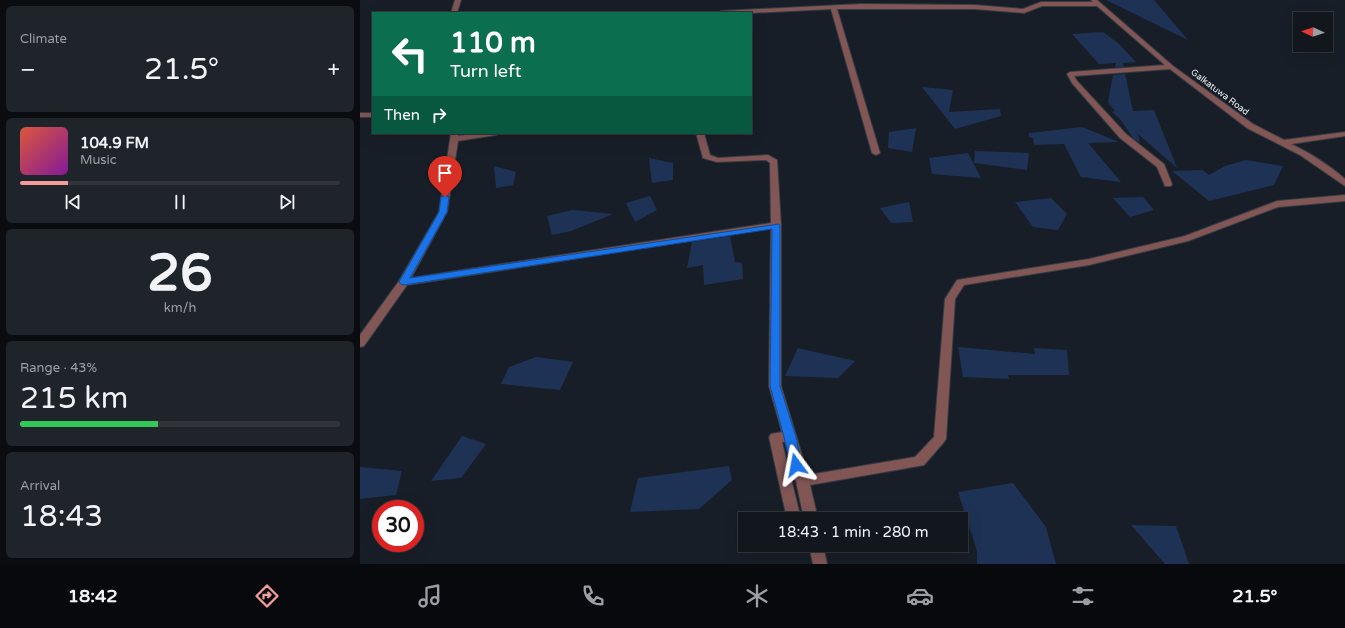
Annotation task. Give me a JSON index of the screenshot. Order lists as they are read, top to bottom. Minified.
{"streets":{"street":["Galkatuwa Road"]},"north":"left","page":{"tile":["Climate",["26","km/h"],["Range · 43%","215 km"],["Arrival","18:43"]],"turn":["110 m","Turn left"],"heat":["−","21.5°","+"],"then":"Then","song":["104.9 FM","Music"],"limit":"30","trip":"18:43 · 1 min · 280 m","tabs":["18:42","21.5°"]}}
